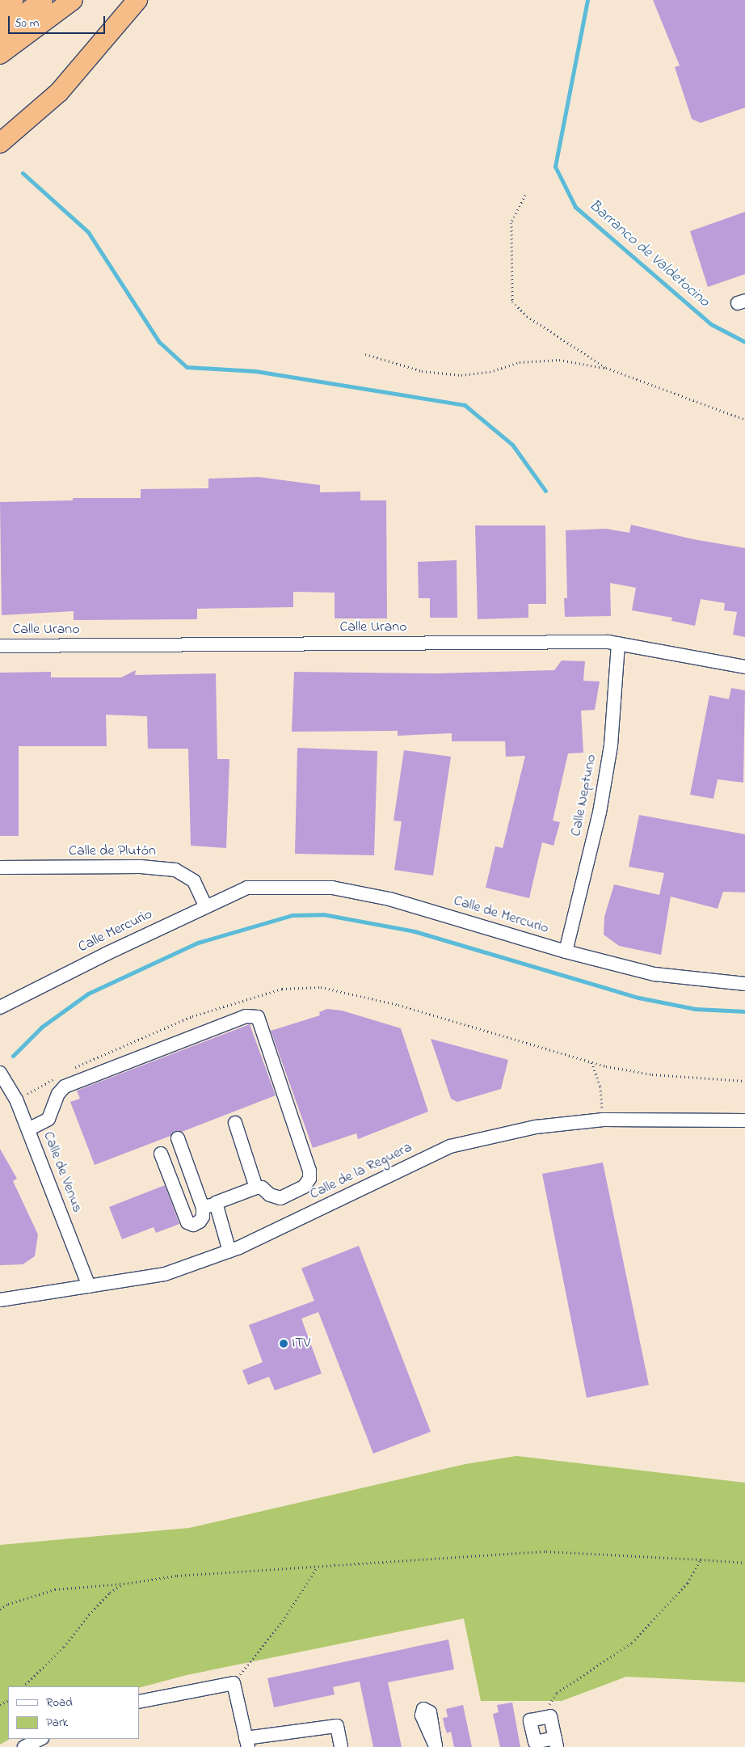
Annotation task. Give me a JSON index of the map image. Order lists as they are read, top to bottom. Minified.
{"streets":{"street":["Calle Urano","Calle Neptuno","Calle de Plutón","Calle de Mercurio","Calle Mercurio","Calle de la Reguera","Calle de Venus"]},"crossings":[["Calle Urano","Calle Neptuno"],["Calle Neptuno","Calle de Mercurio"],["Calle de Plutón","Calle Mercurio"],["Calle de Mercurio","Calle Mercurio"],["Calle de la Reguera","Calle de Venus"]],"water":["Barranco de Valdetocino"],"places":["ITV"],"legend":["Road","Park"],"scale_bar":"50 m"}
